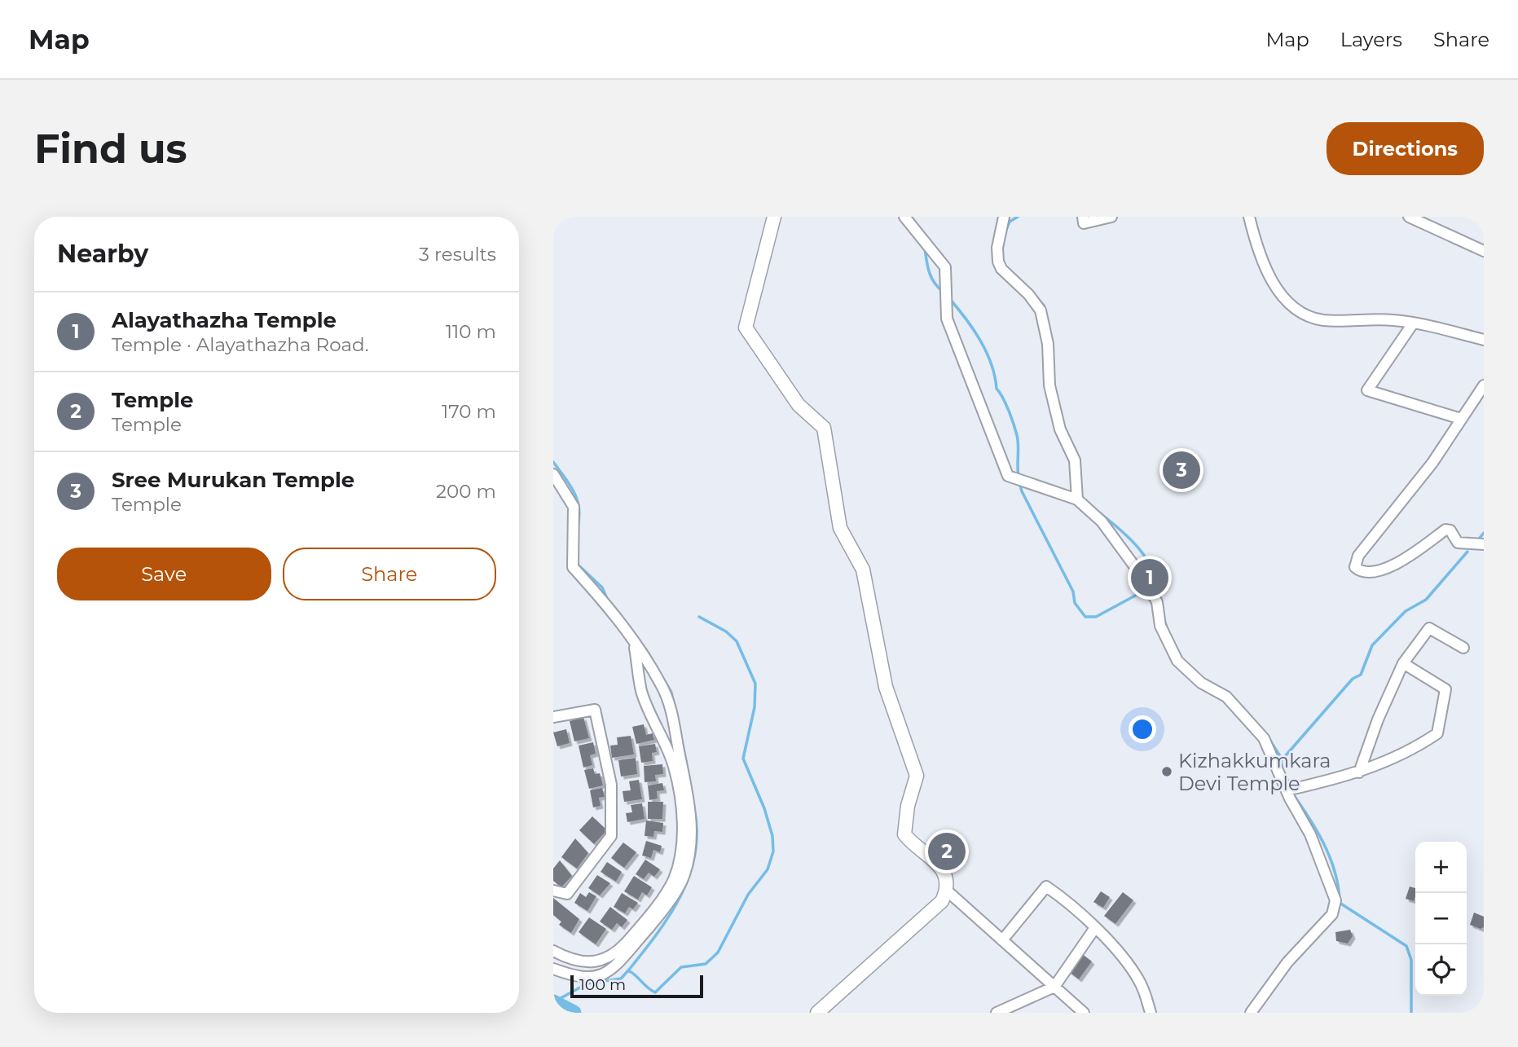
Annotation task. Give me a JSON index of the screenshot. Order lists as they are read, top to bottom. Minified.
{"places":["Kizhakkumkara Devi Temple"],"scale_bar":"100 m","page":{"header":"Map","nav":["Map","Layers","Share"],"buttons":["Directions",["Save","Share"]],"title":"Find us","heading":["Nearby","3 results"],"list":[{"mark":"1","name":"Alayathazha Temple","note":"Temple · Alayathazha Road.","value":"110 m"},{"mark":"2","name":"Temple","note":"Temple","value":"170 m"},{"mark":"3","name":"Sree Murukan Temple","note":"Temple","value":"200 m"}],"pins":["3","1","2"],"map_buttons":["+","−"],"scale":"100 m"}}
